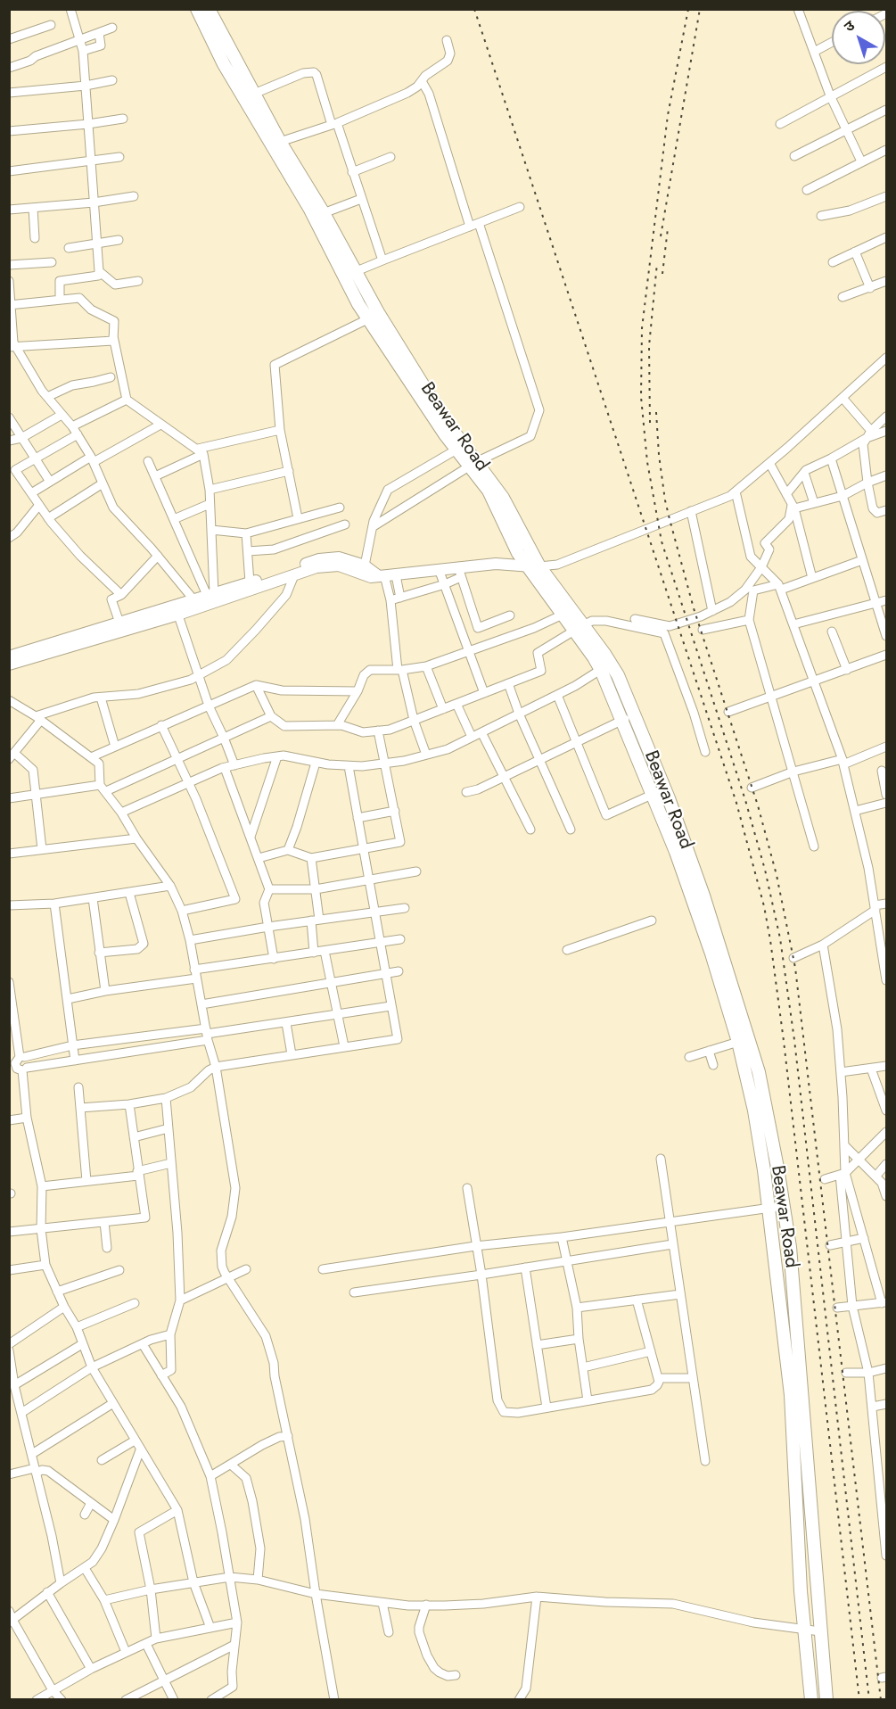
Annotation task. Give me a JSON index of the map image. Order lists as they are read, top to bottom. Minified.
{"streets":{"main road":["Beawar Road"]},"north":"top left"}
